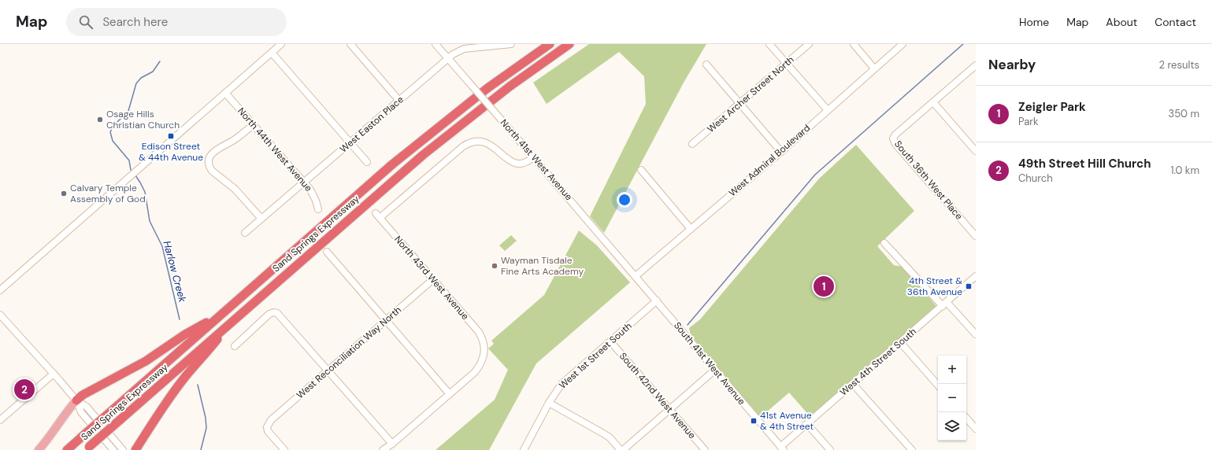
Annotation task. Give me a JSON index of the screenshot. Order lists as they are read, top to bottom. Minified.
{"streets":{"highway":["Sand Springs Expressway"],"street":["West Archer Street North","West Easton Place","North 44th West Avenue","North 41st West Avenue","West Admiral Boulevard","South 36th West Place","North 43rd West Avenue","West Reconciliation Way North","West 1st Street South","West 4th Street South","South 41st West Avenue","South 42nd West Avenue"]},"crossings":[["West Easton Place","North 44th West Avenue"],["West Easton Place","North 41st West Avenue"],["North 41st West Avenue","West Admiral Boulevard"],["North 41st West Avenue","North 43rd West Avenue"],["North 41st West Avenue","South 41st West Avenue"],["West Admiral Boulevard","South 41st West Avenue"],["North 43rd West Avenue","West Reconciliation Way North"],["West 1st Street South","South 41st West Avenue"],["West 1st Street South","South 42nd West Avenue"],["West 4th Street South","South 41st West Avenue"]],"water":["Harlow Creek"],"places":{"other":["Osage Hills Christian Church","Calvary Temple Assembly of God","Wayman Tisdale Fine Arts Academy"],"transit":["Edison Street & 44th Avenue","4th Street & 36th Avenue","41st Avenue & 4th Street"]},"page":{"header":"Map","search":"Search here","nav":["Home","Map","About","Contact"],"heading":["Nearby","2 results"],"list":[{"mark":"1","name":"Zeigler Park","note":"Park","value":"350 m"},{"mark":"2","name":"49th Street Hill Church","note":"Church","value":"1.0 km"}],"pins":["1","2"],"map_buttons":["+","−"]}}
